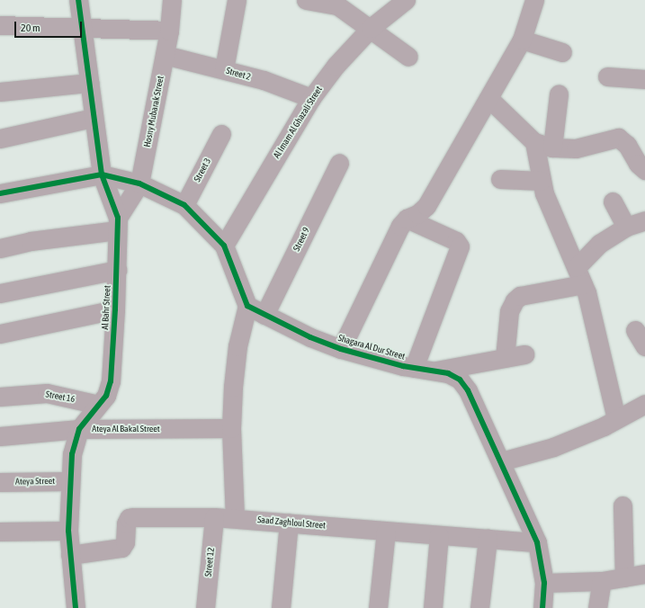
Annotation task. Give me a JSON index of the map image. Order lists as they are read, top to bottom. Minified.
{"streets":{"street":["Street 2","Hosny Mubarak Street","Al Imam Al Ghazali Street","Street 3","Street 9","Al Bahr Street","Shagara Al Dur Street","Street 16","Ateya Al Bakal Street","Ateya Street","Saad Zaghloul Street","Street 12"]},"crossings":[["Street 2","Hosny Mubarak Street"],["Street 2","Al Imam Al Ghazali Street"],["Hosny Mubarak Street","Al Bahr Street"],["Street 9","Shagara Al Dur Street"],["Al Bahr Street","Street 16"],["Al Bahr Street","Ateya Al Bakal Street"],["Al Bahr Street","Ateya Street"],["Al Bahr Street","Saad Zaghloul Street"],["Shagara Al Dur Street","Saad Zaghloul Street"],["Saad Zaghloul Street","Street 12"]],"scale_bar":"20 m"}
